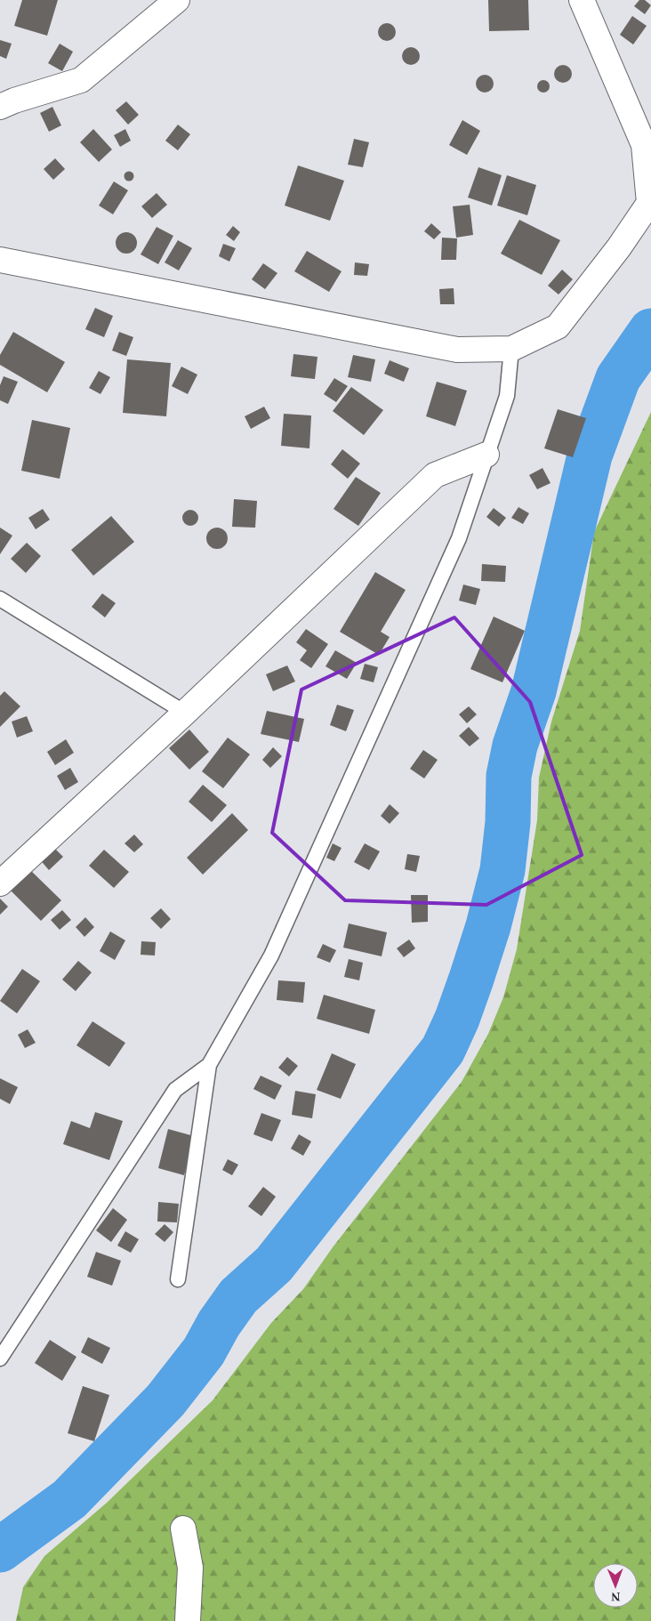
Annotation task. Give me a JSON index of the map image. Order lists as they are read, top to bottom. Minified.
{"north":"bottom"}
